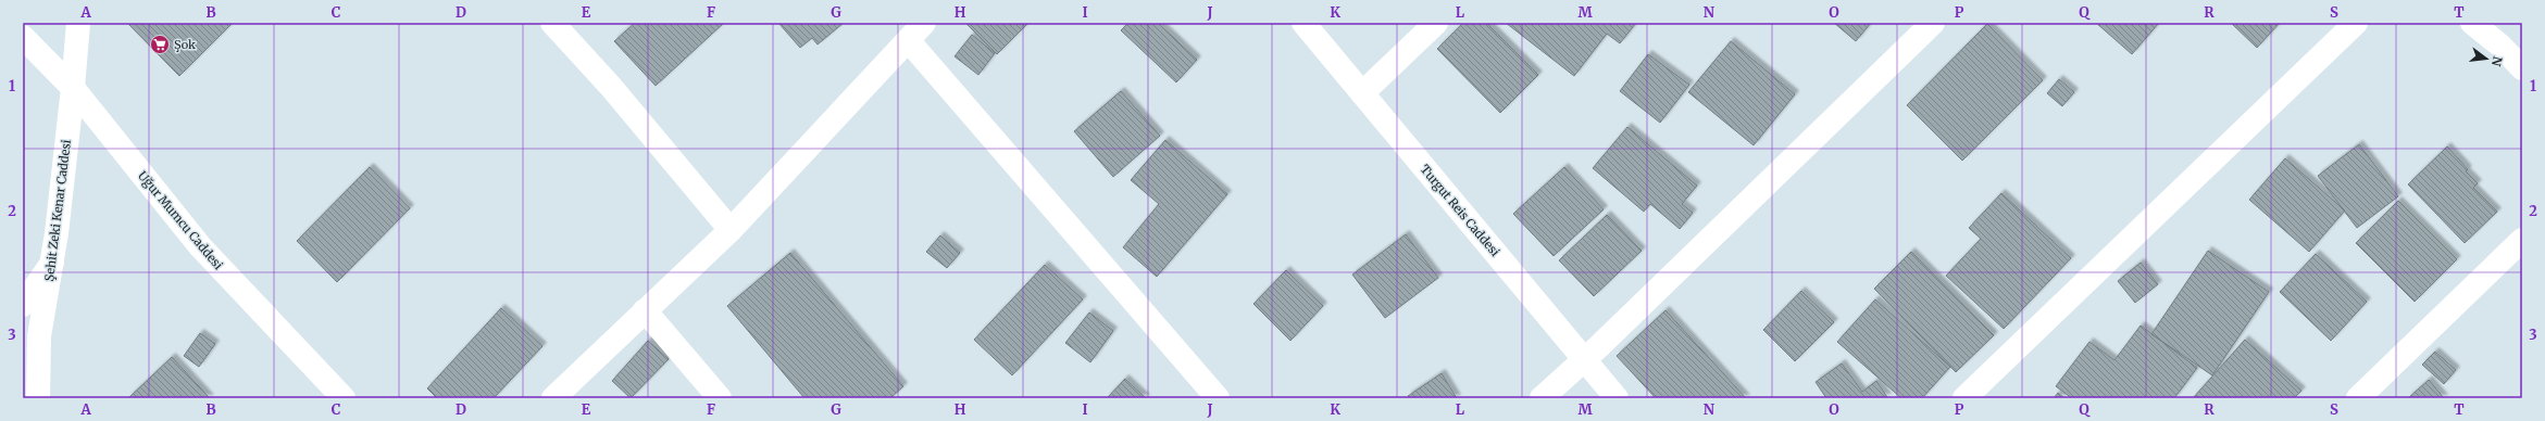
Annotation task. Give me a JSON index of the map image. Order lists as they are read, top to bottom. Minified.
{"streets":{"street":["Şehit Zeki Kenar Caddesi","Turgut Reis Caddesi","Uğur Mumcu Caddesi"]},"crossings":[["Şehit Zeki Kenar Caddesi","Uğur Mumcu Caddesi"]],"places":{"supermarket":["Şok"]},"north":"right","grid":{"columns":["A","B","C","D","E","F","G","H","I","J","K","L","M","N","O","P","Q","R","S","T"],"rows":["1","2","3"]}}
